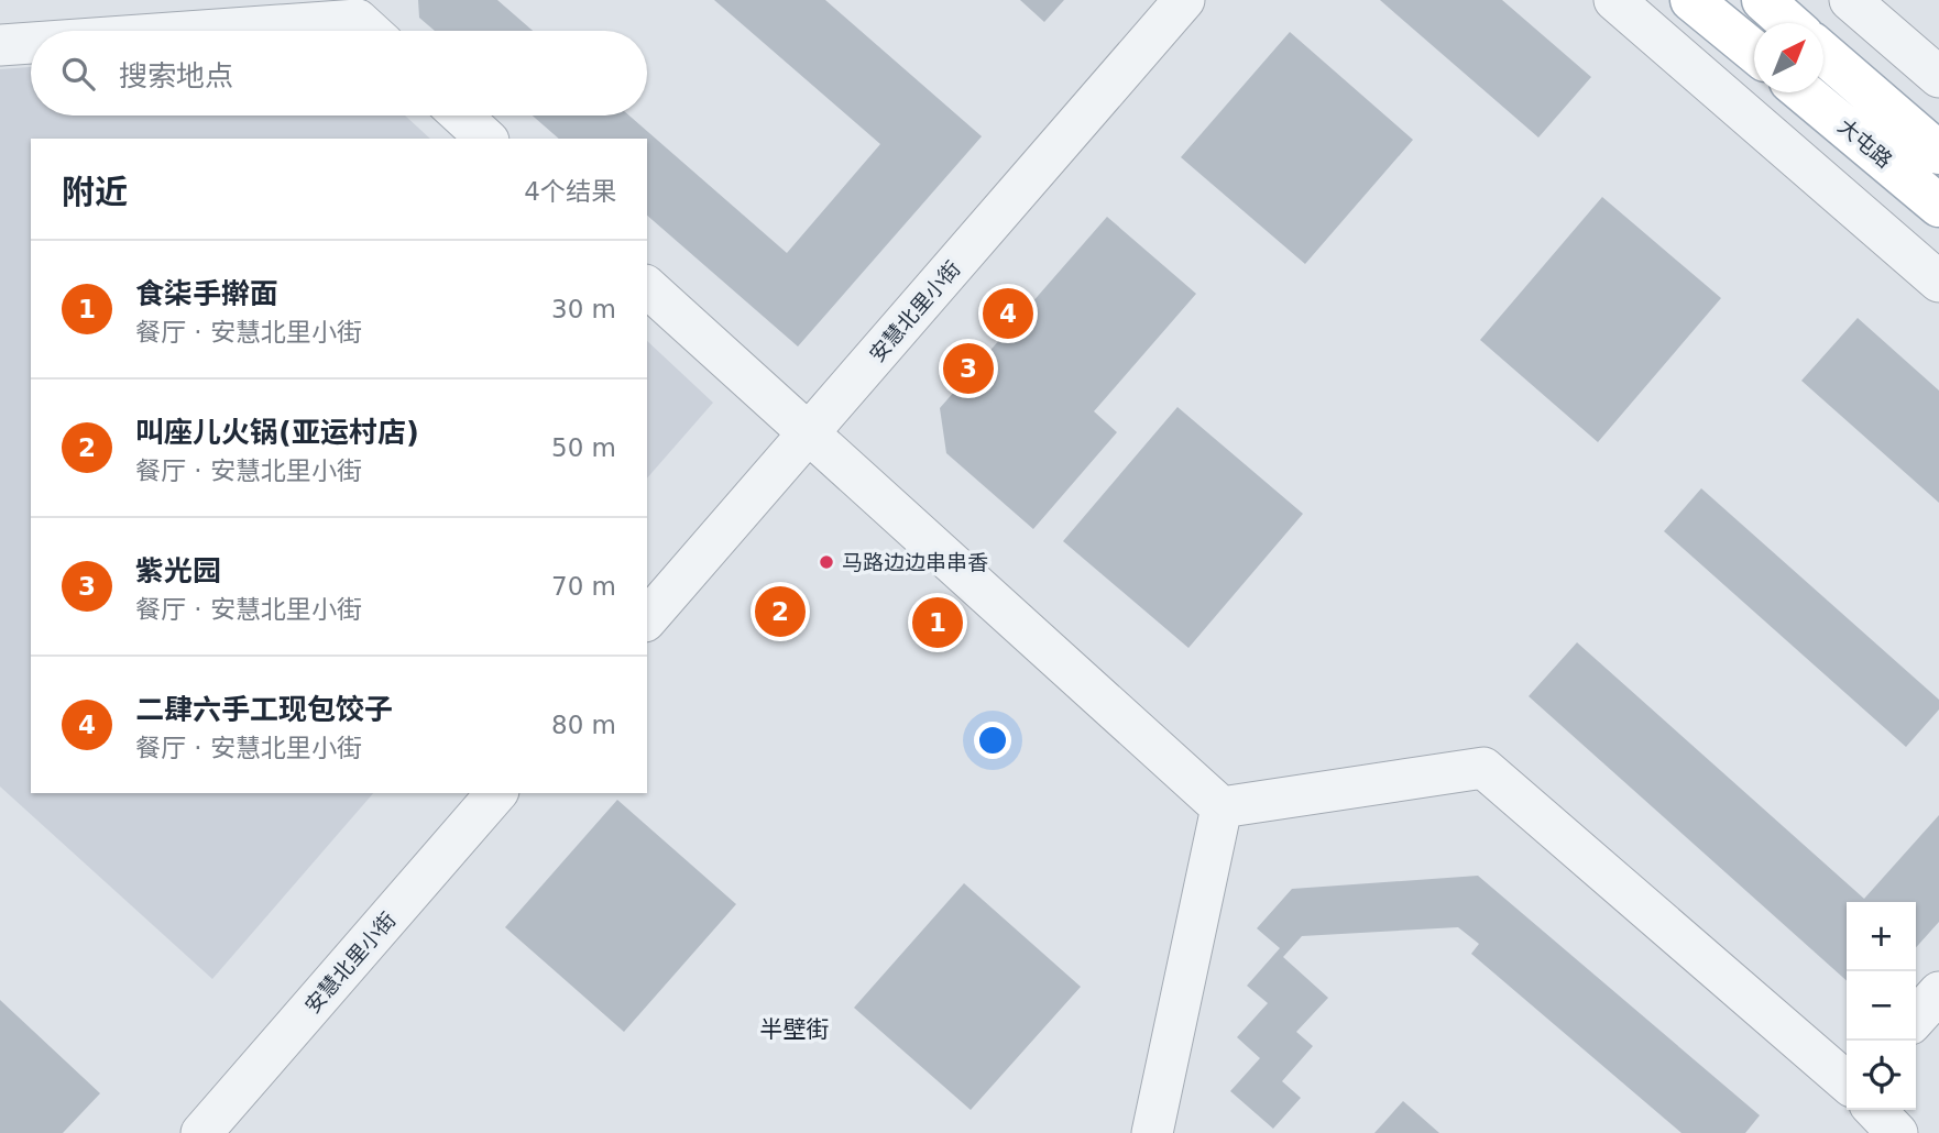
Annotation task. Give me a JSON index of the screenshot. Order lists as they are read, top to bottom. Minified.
{"streets":{"main road":["大屯路"],"street":["安慧北里小街"]},"districts":["半壁街"],"places":["马路边边串串香"],"north":"top right","page":{"search":"搜索地点","heading":["附近","4个结果"],"list":[{"mark":"1","name":"食柒手擀面","note":"餐厅 · 安慧北里小街","value":"30 m"},{"mark":"2","name":"叫座儿火锅(亚运村店)","note":"餐厅 · 安慧北里小街","value":"50 m"},{"mark":"3","name":"紫光园","note":"餐厅 · 安慧北里小街","value":"70 m"},{"mark":"4","name":"二肆六手工现包饺子","note":"餐厅 · 安慧北里小街","value":"80 m"}],"pins":["4","3","2","1"],"map_buttons":["+","−"]}}
